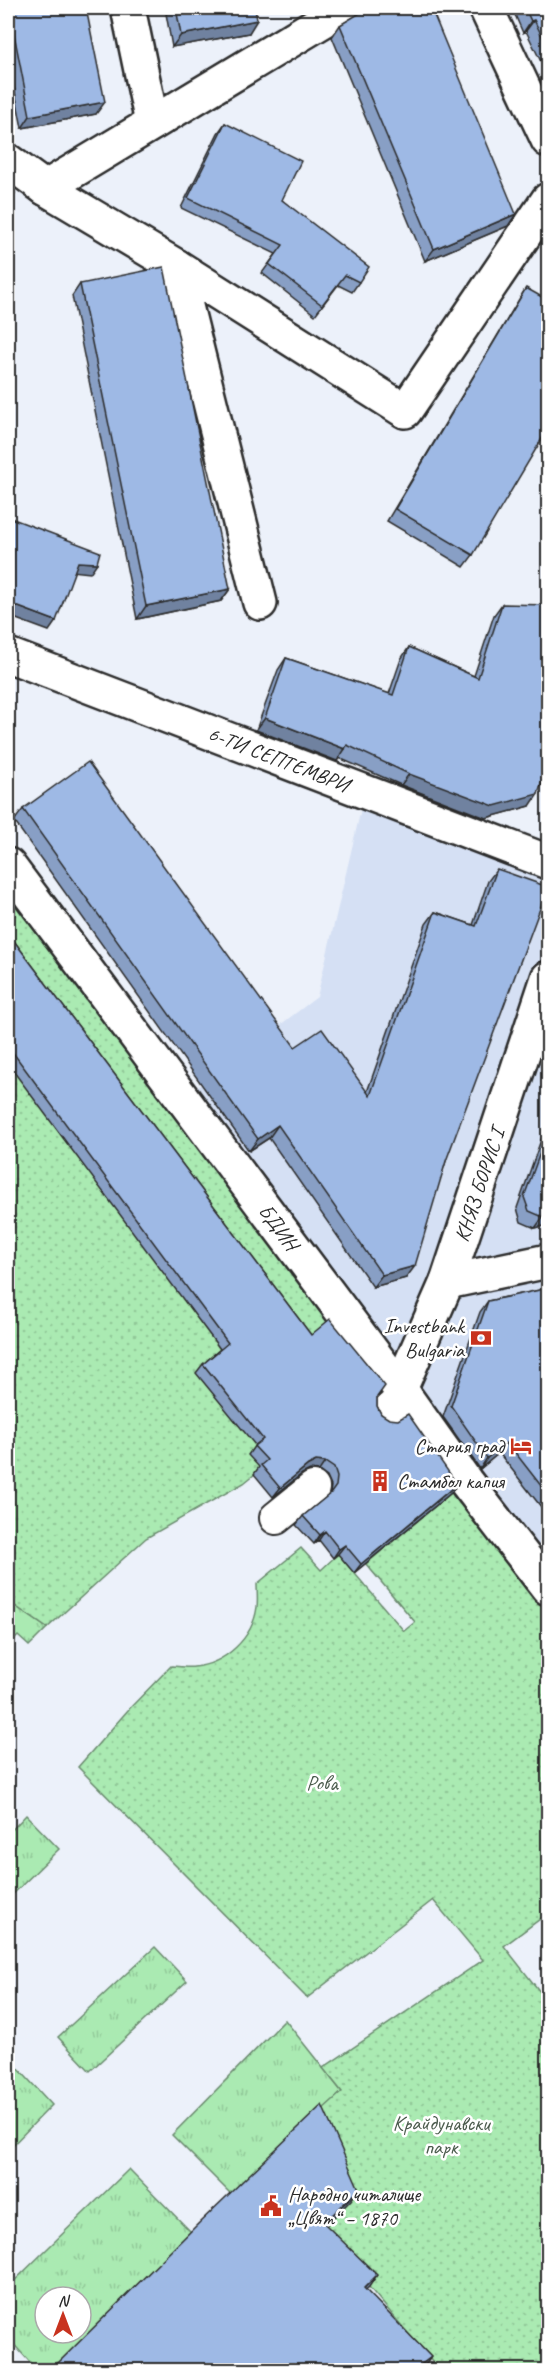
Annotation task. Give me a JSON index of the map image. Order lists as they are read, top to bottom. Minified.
{"streets":{"street":["6-ТИ СЕПТЕМВРИ","КНЯЗ БОРИС I","БДИН"]},"crossings":[["КНЯЗ БОРИС I","БДИН"]],"parks":["Рова","Крайдунавски парк"],"places":{"bank":["Investbank Bulgaria"],"hotel":["Стария град"],"building":["Стамбол капия"],"public building":["Народно читалище „Цвят“ – 1870"]},"north":"top"}
